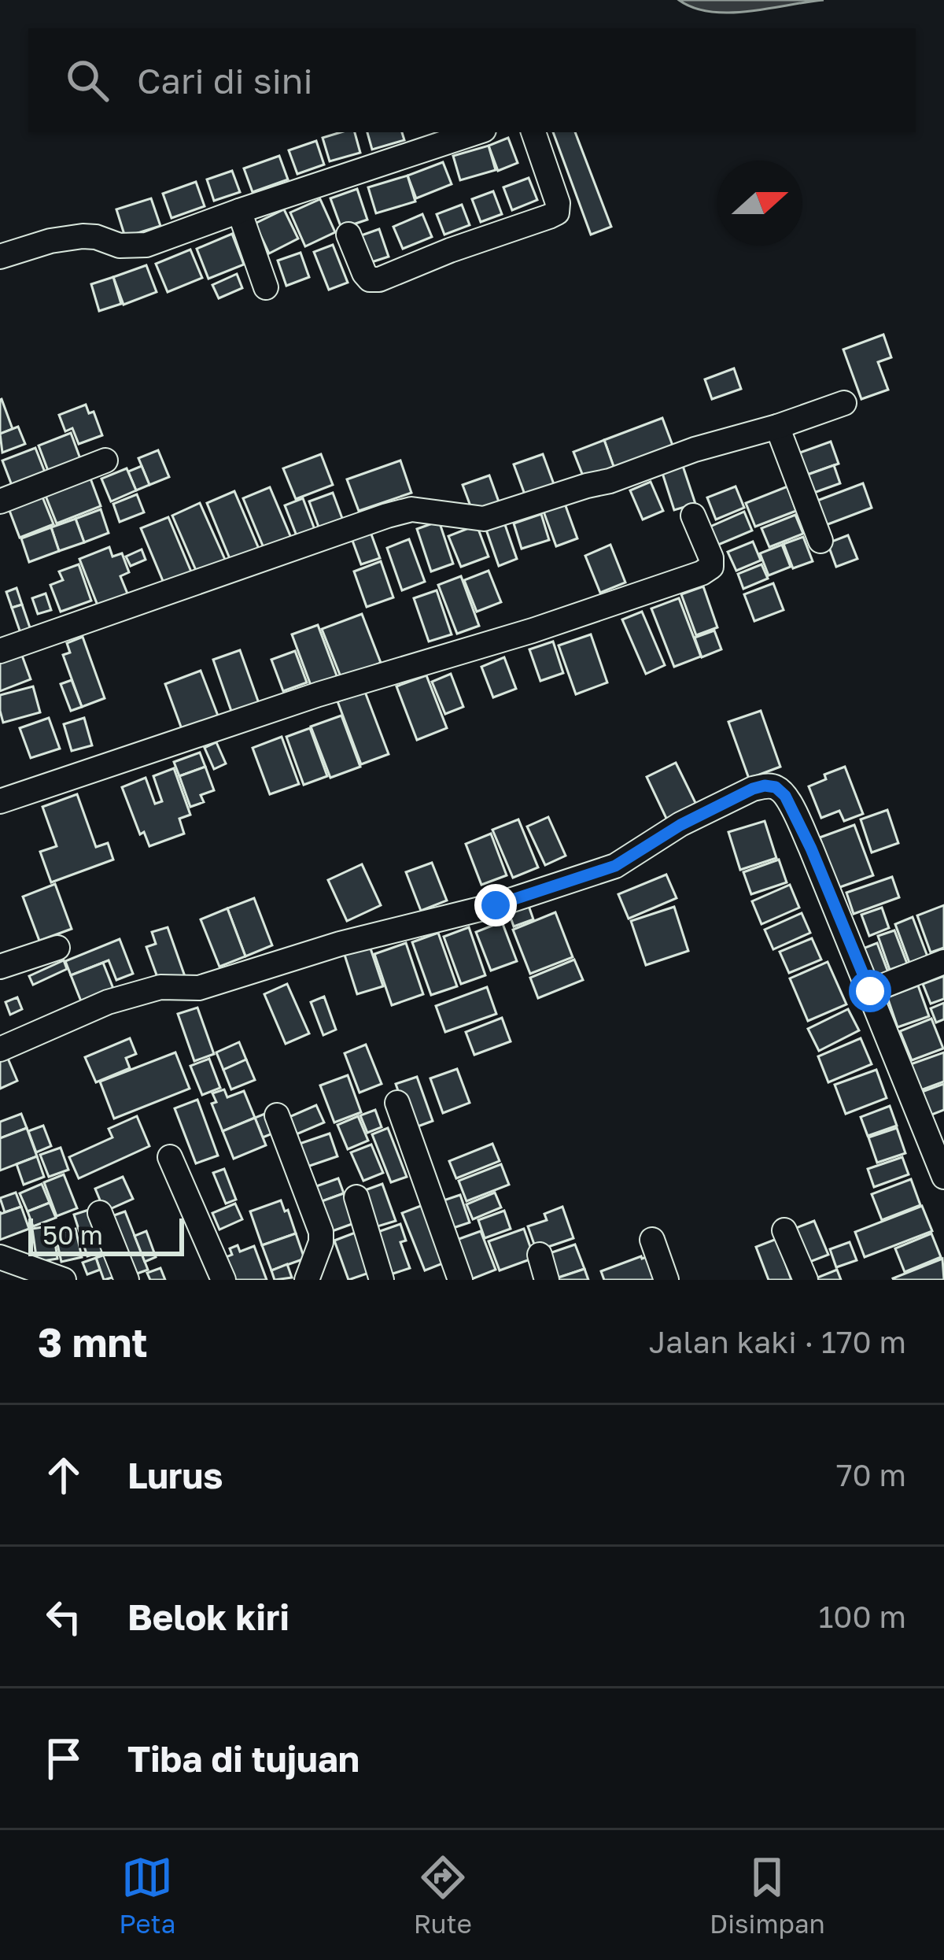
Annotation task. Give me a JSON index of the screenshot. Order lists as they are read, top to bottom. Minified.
{"scale_bar":"50 m","north":"right","page":{"search":"Cari di sini","scale":"50 m","heading":["3 mnt","Jalan kaki · 170 m"],"list":[["Lurus","70 m"],["Belok kiri","100 m"],"Tiba di tujuan"],"nav":["Peta","Rute","Disimpan"]}}
